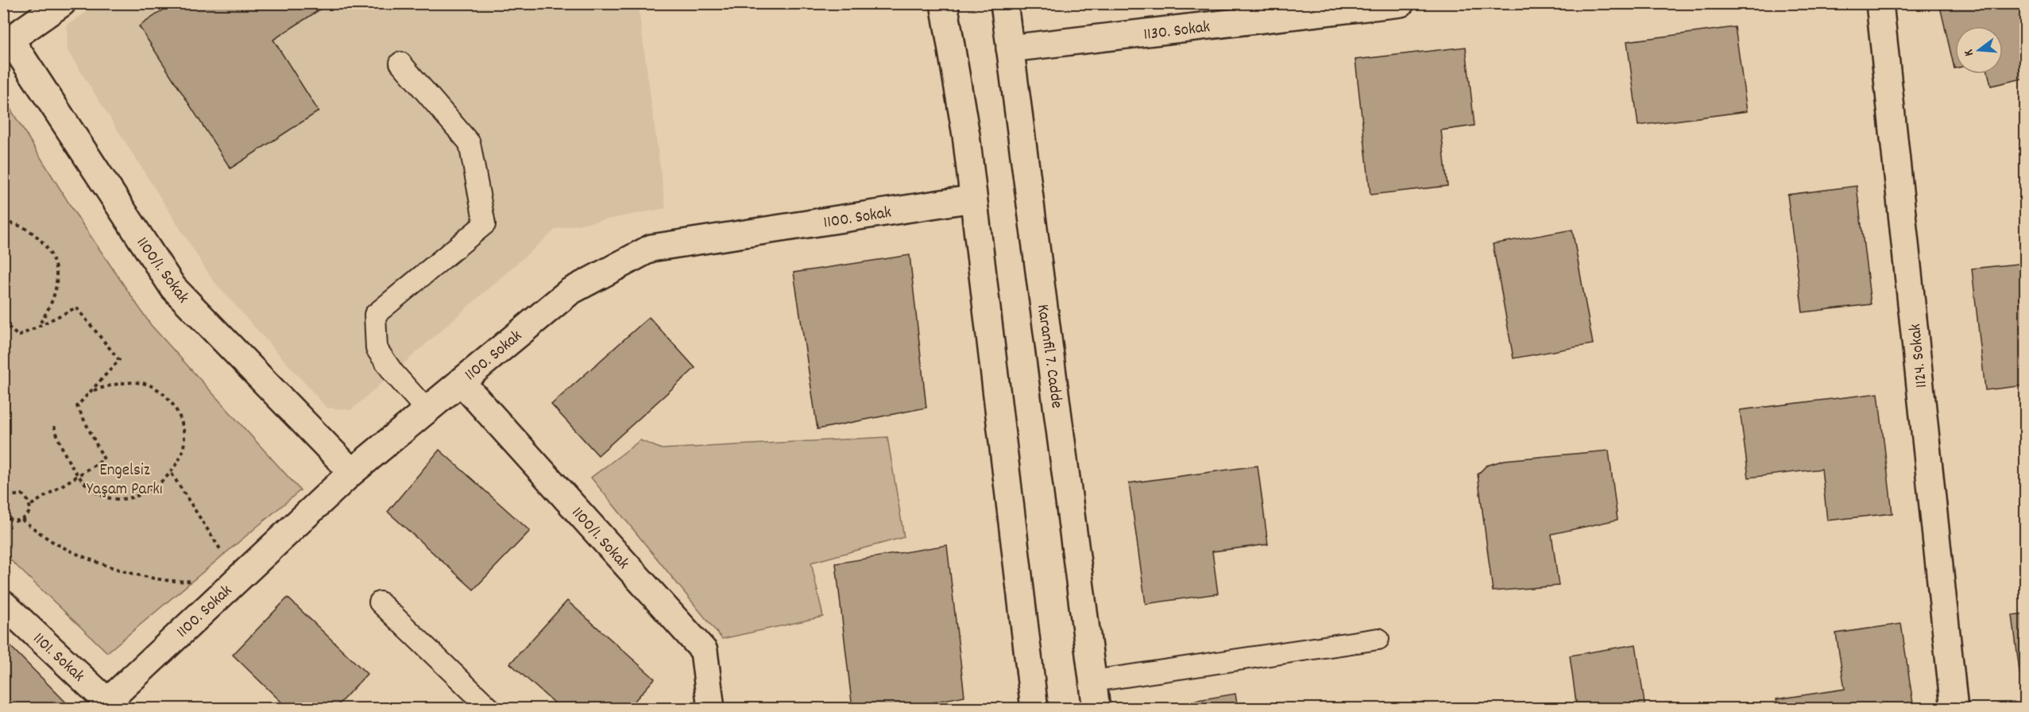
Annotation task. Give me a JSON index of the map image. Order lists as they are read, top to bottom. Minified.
{"streets":{"street":["1130. Sokak","1100. Sokak","1100/1. Sokak","Karanfil 7. Cadde","1124. Sokak","1101. Sokak"]},"crossings":[["1130. Sokak","Karanfil 7. Cadde"],["1100. Sokak","1100/1. Sokak"],["1100. Sokak","1101. Sokak"]],"parks":["Engelsiz Yaşam Parkı"],"north":"left"}
